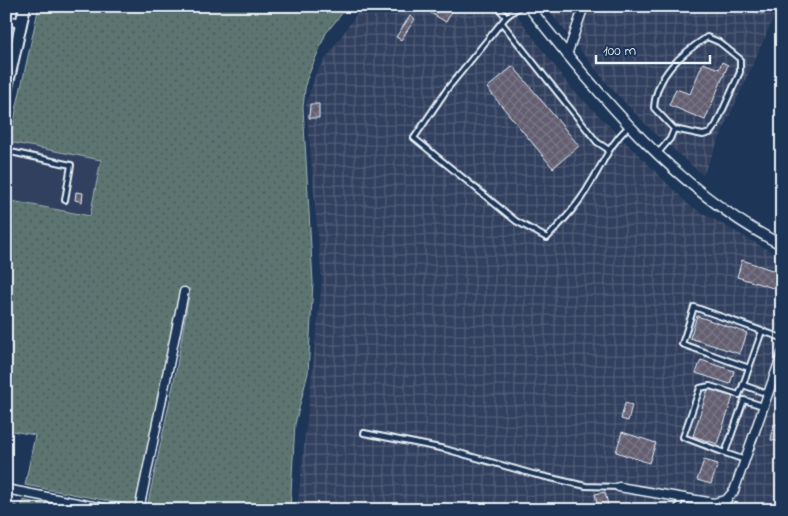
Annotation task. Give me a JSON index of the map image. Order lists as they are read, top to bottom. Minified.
{"scale_bar":"100 m"}
